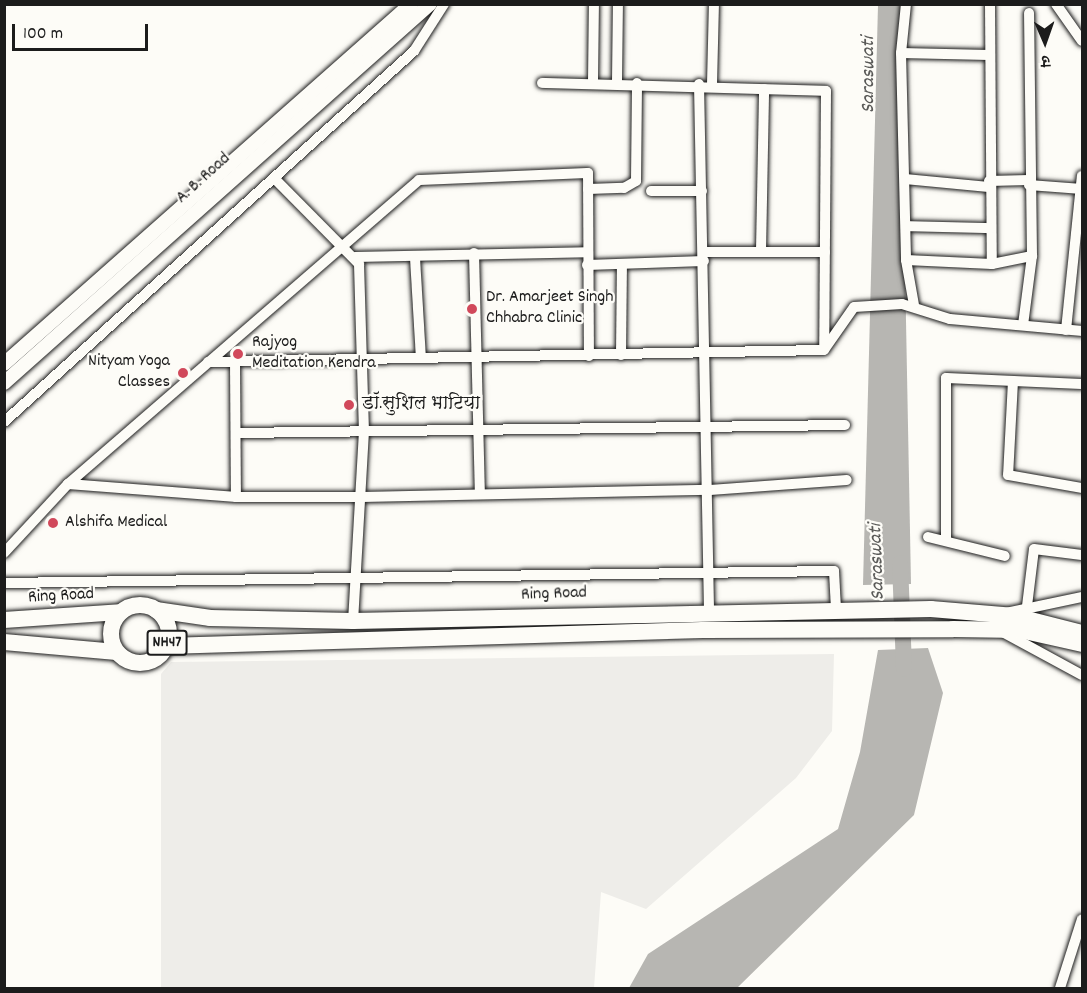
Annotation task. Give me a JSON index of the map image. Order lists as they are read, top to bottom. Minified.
{"streets":{"highway":["Ring Road","NH47"],"main road":["A. B. Road"]},"crossings":[["Ring Road","NH47"]],"water":["Saraswati"],"places":["Dr. Amarjeet Singh Chhabra Clinic","Rajyog Meditation Kendra","Nityam Yoga Classes","डॉ.सुशिल भाटिया","Alshifa Medical"],"scale_bar":"100 m","north":"bottom"}
